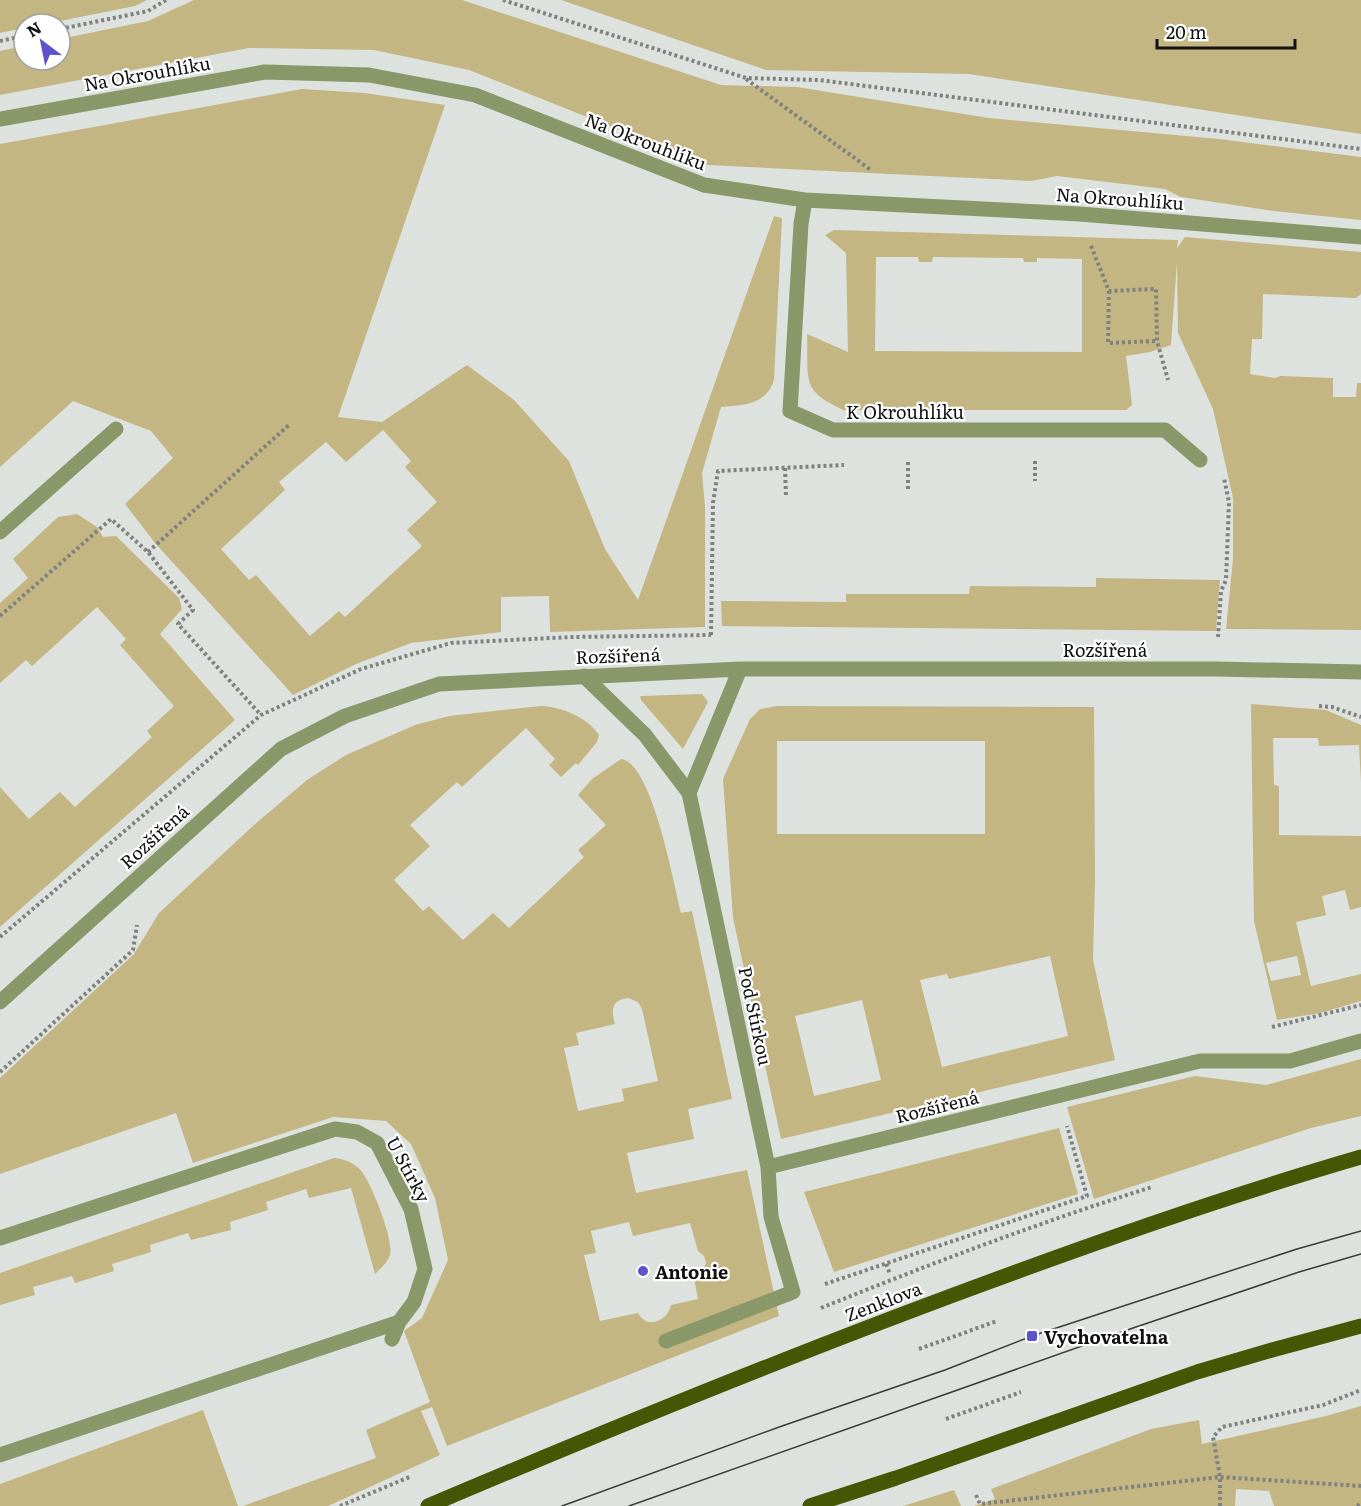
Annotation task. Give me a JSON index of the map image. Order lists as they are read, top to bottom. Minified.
{"streets":{"main road":["Zenklova"],"street":["Na Okrouhlíku","K Okrouhlíku","Rozšířená","Pod Stírkou","U Stírky"]},"crossings":[["Na Okrouhlíku","K Okrouhlíku"],["Rozšířená","Pod Stírkou"]],"places":{"other":["Antonie"],"transit":["Vychovatelna"]},"scale_bar":"20 m","north":"top left"}
